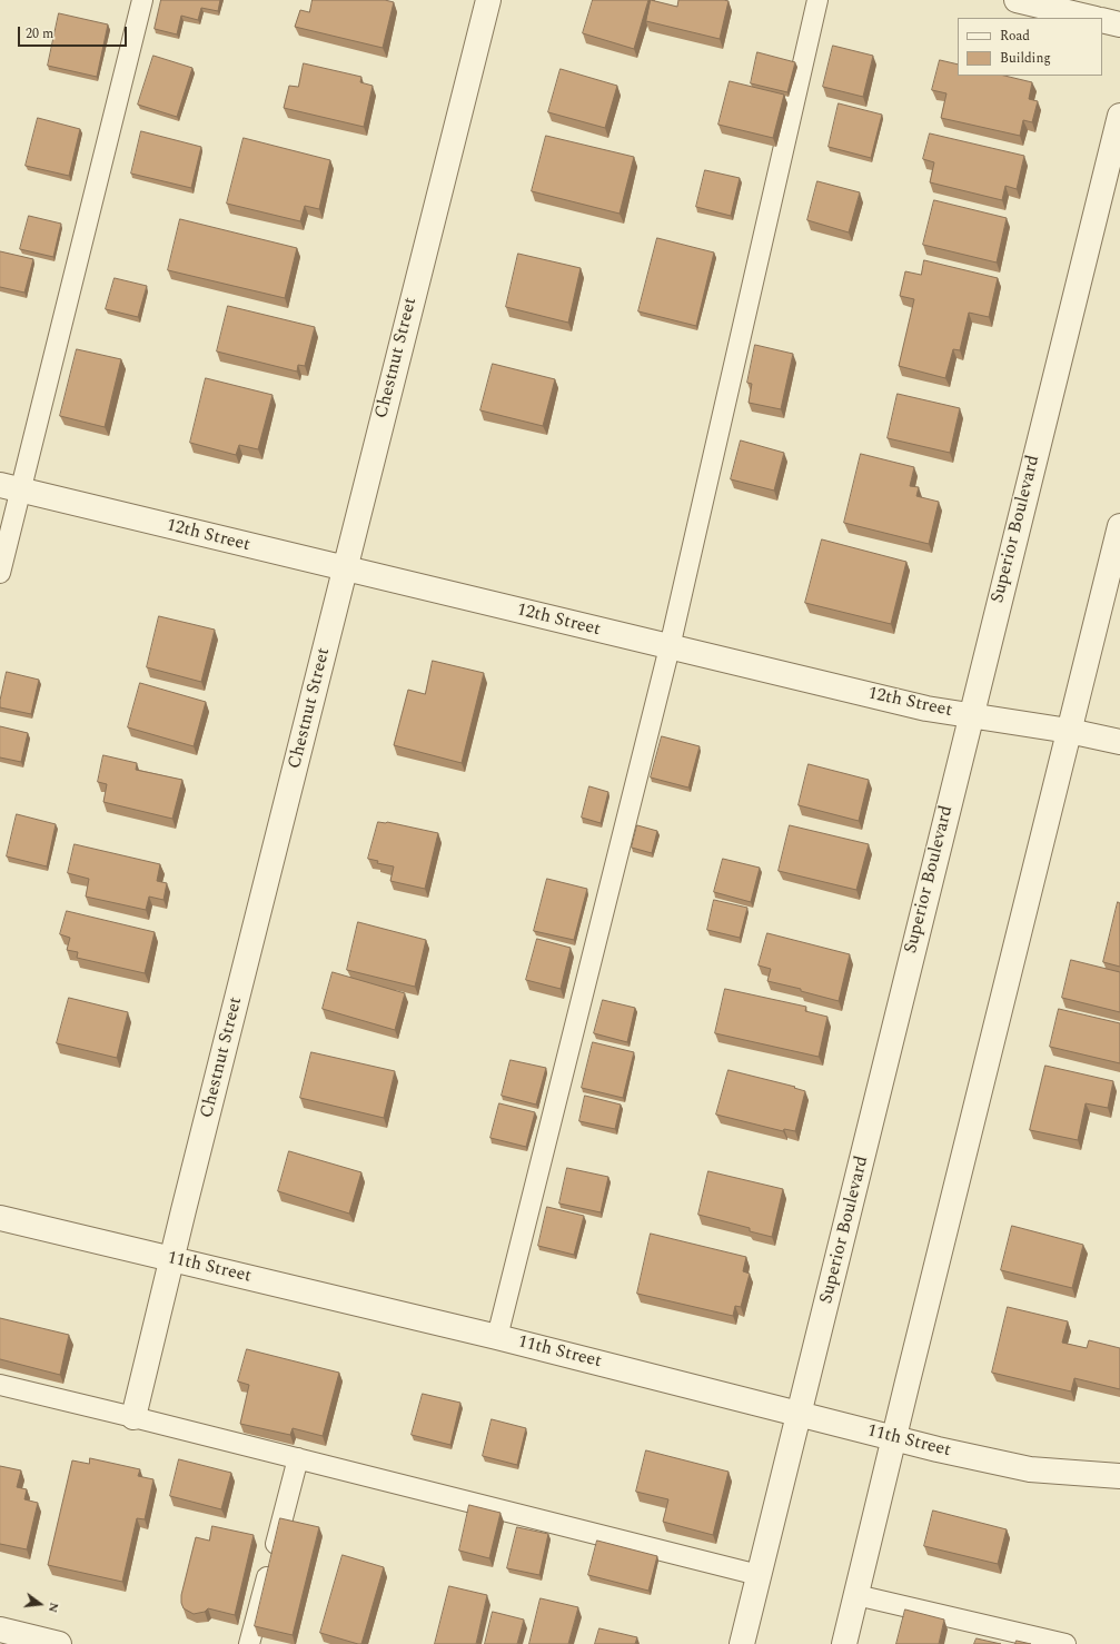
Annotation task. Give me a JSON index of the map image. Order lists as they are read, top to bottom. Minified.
{"streets":{"street":["Chestnut Street","Superior Boulevard","12th Street","11th Street"]},"crossings":[["Chestnut Street","12th Street"],["Chestnut Street","11th Street"],["Superior Boulevard","12th Street"],["Superior Boulevard","11th Street"]],"legend":["Road","Building"],"scale_bar":"20 m","north":"right"}
